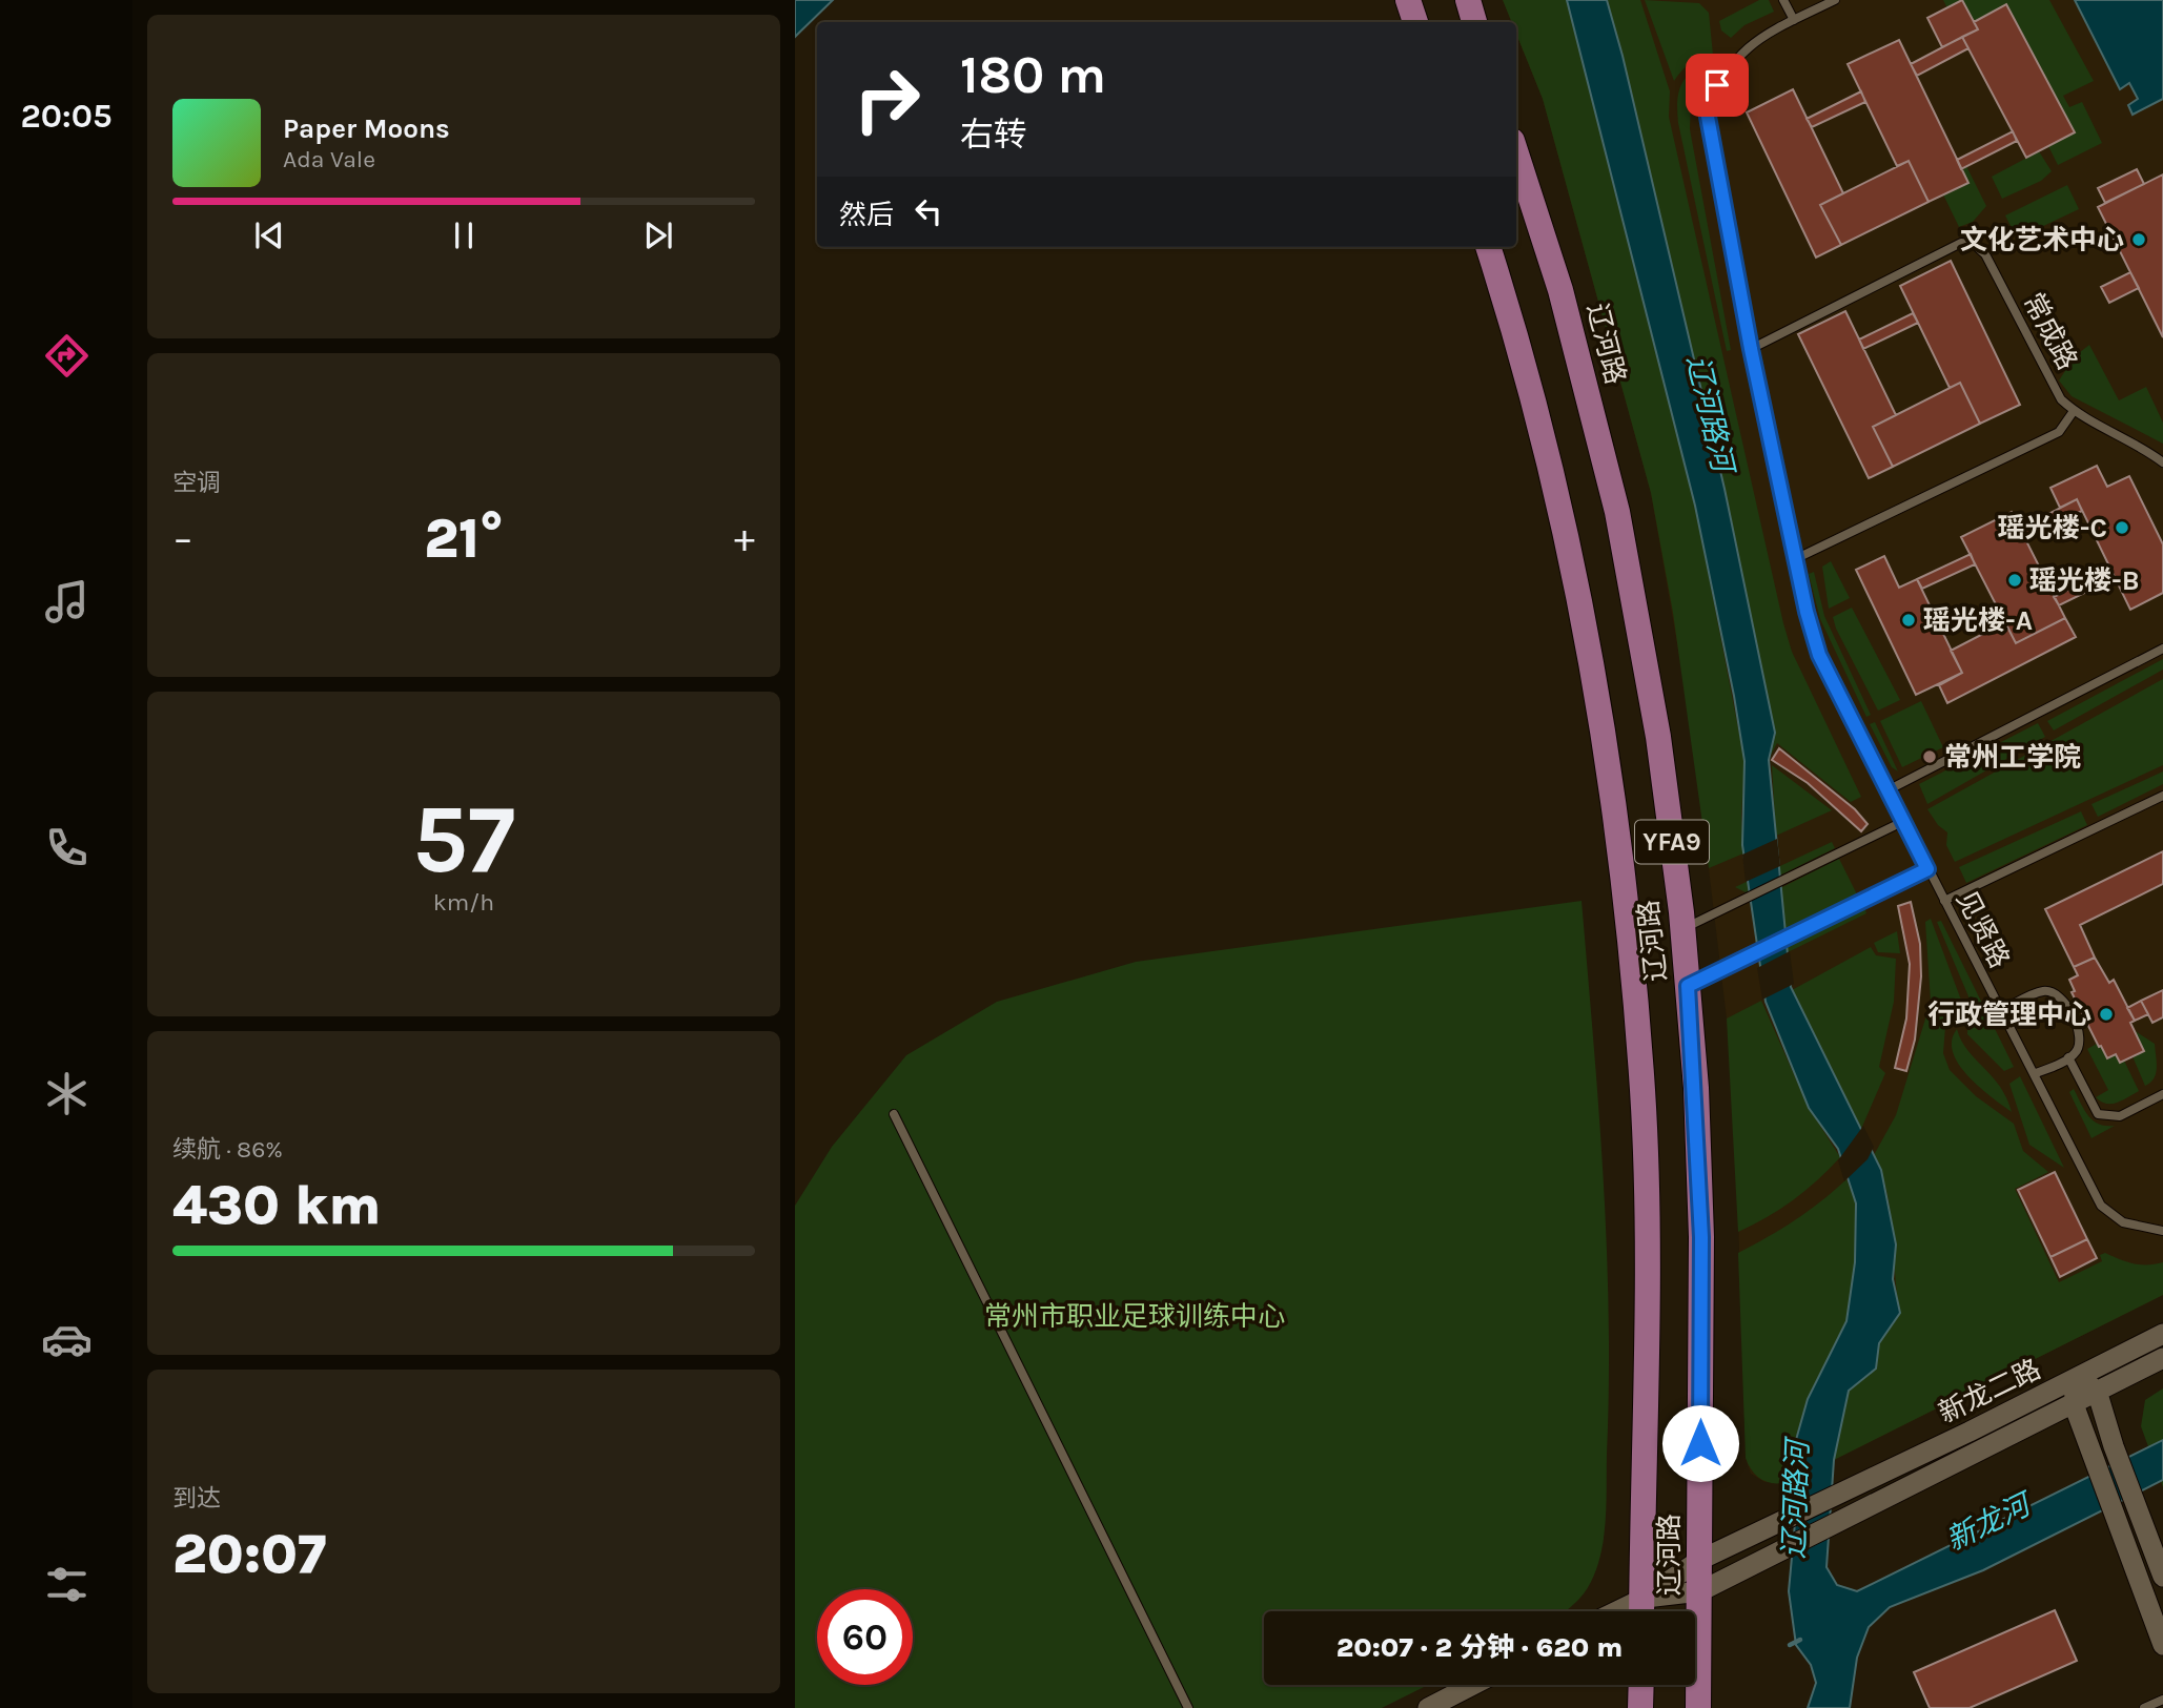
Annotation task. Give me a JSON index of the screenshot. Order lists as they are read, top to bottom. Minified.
{"streets":{"main road":["辽河路","YFA9"],"street":["新龙二路"],"lane":["常成路","见贤路"]},"crossings":[["常成路","见贤路"],["辽河路","新龙二路"]],"water":["辽河路河","新龙河"],"parks":["常州市职业足球训练中心"],"places":["文化艺术中心","瑶光楼-C","瑶光楼-B","瑶光楼-A","常州工学院","行政管理中心"],"page":{"tabs":"20:05","turn":["180 m","右转"],"song":["Paper Moons","Ada Vale"],"then":"然后","tile":["空调",["57","km/h"],["续航 · 86%","430 km"],["到达","20:07"]],"heat":["−","21°","+"],"limit":"60","trip":"20:07 · 2 分钟 · 620 m"}}
